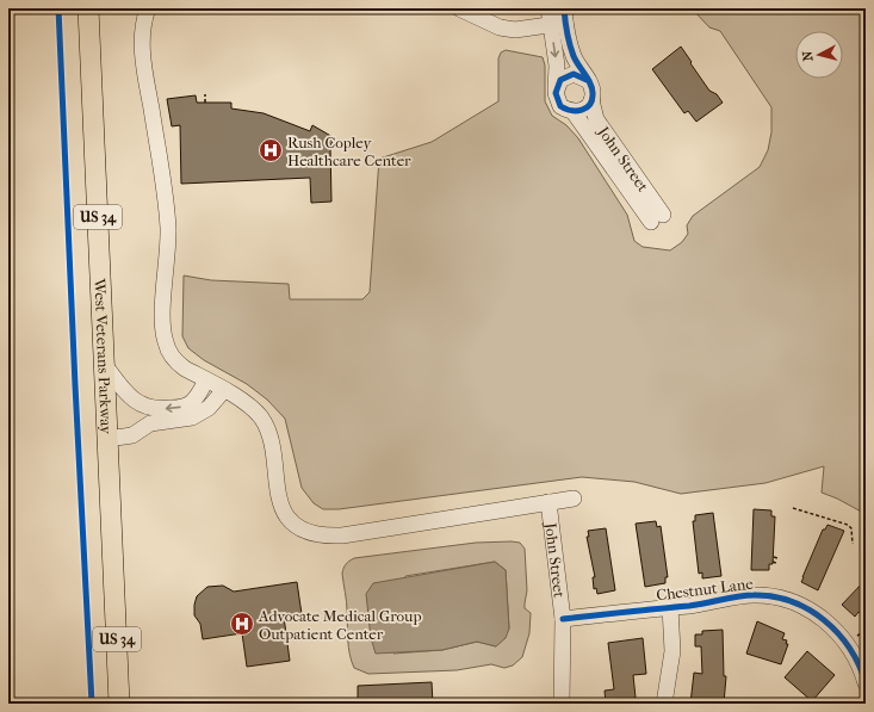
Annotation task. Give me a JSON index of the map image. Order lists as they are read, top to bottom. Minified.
{"streets":{"main road":["US 34","West Veterans Parkway"],"street":["John Street","Chestnut Lane"]},"crossings":[["John Street","Chestnut Lane"]],"places":{"hospital":["Rush Copley Healthcare Center","Advocate Medical Group Outpatient Center"]},"north":"left"}
